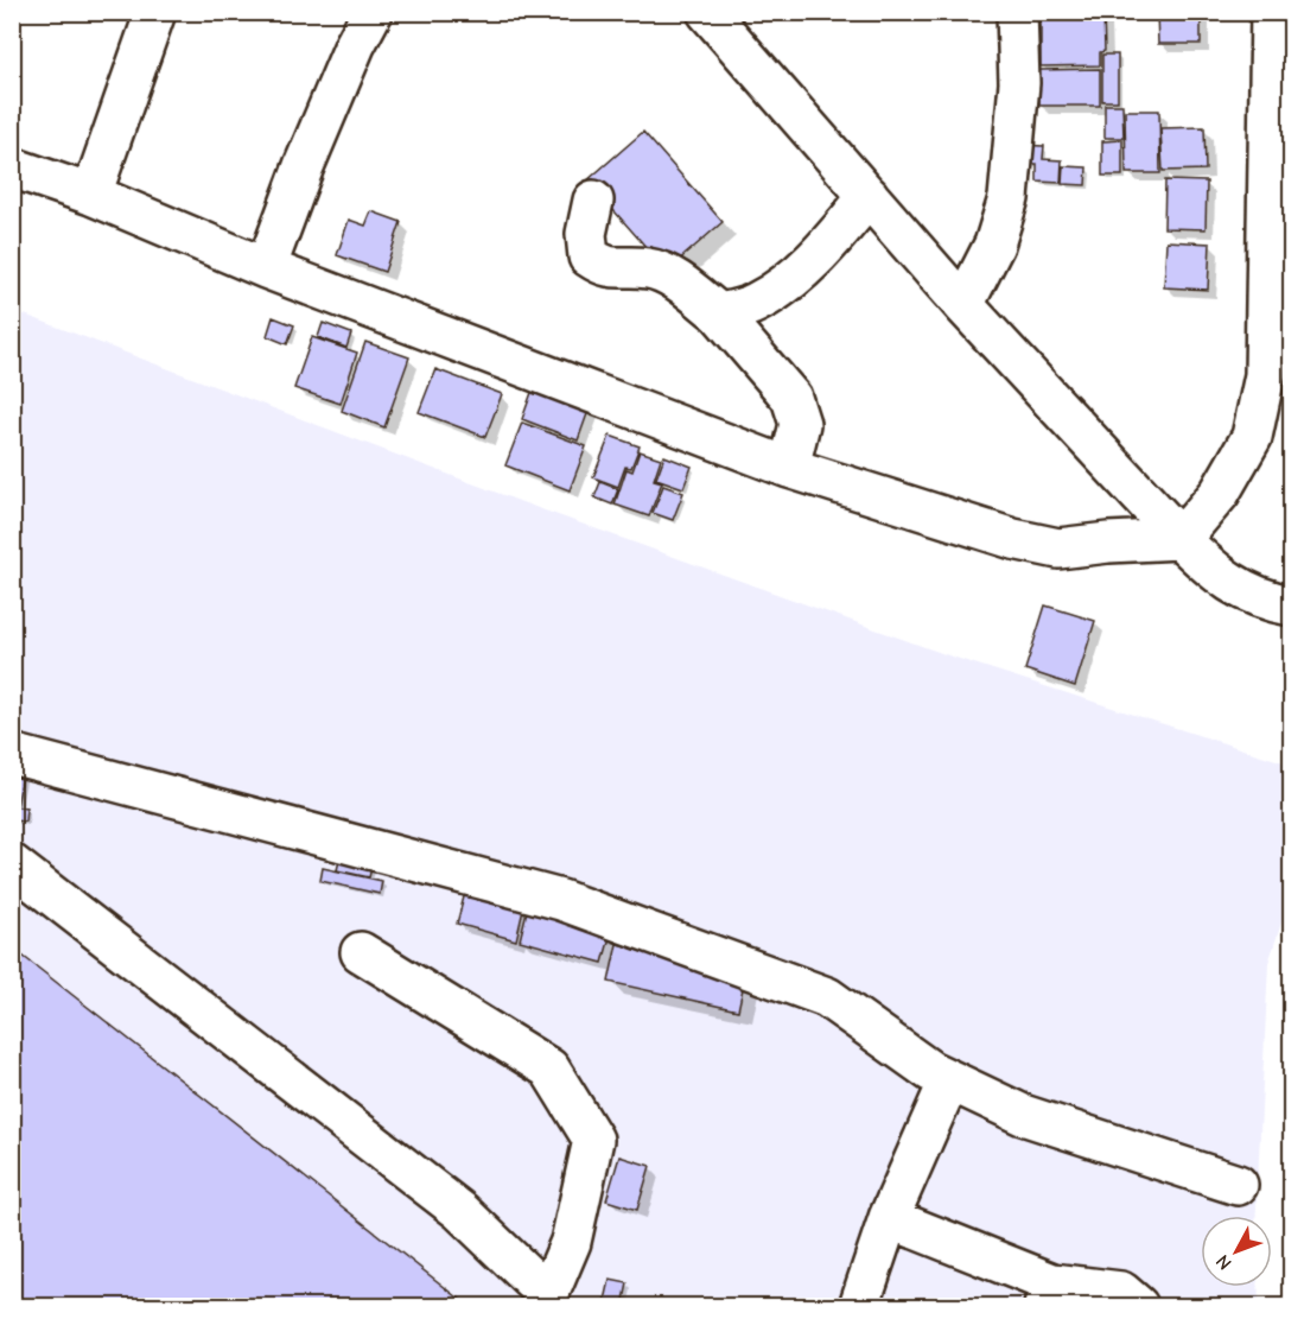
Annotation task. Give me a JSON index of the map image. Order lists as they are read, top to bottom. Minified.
{"north":"bottom left"}
